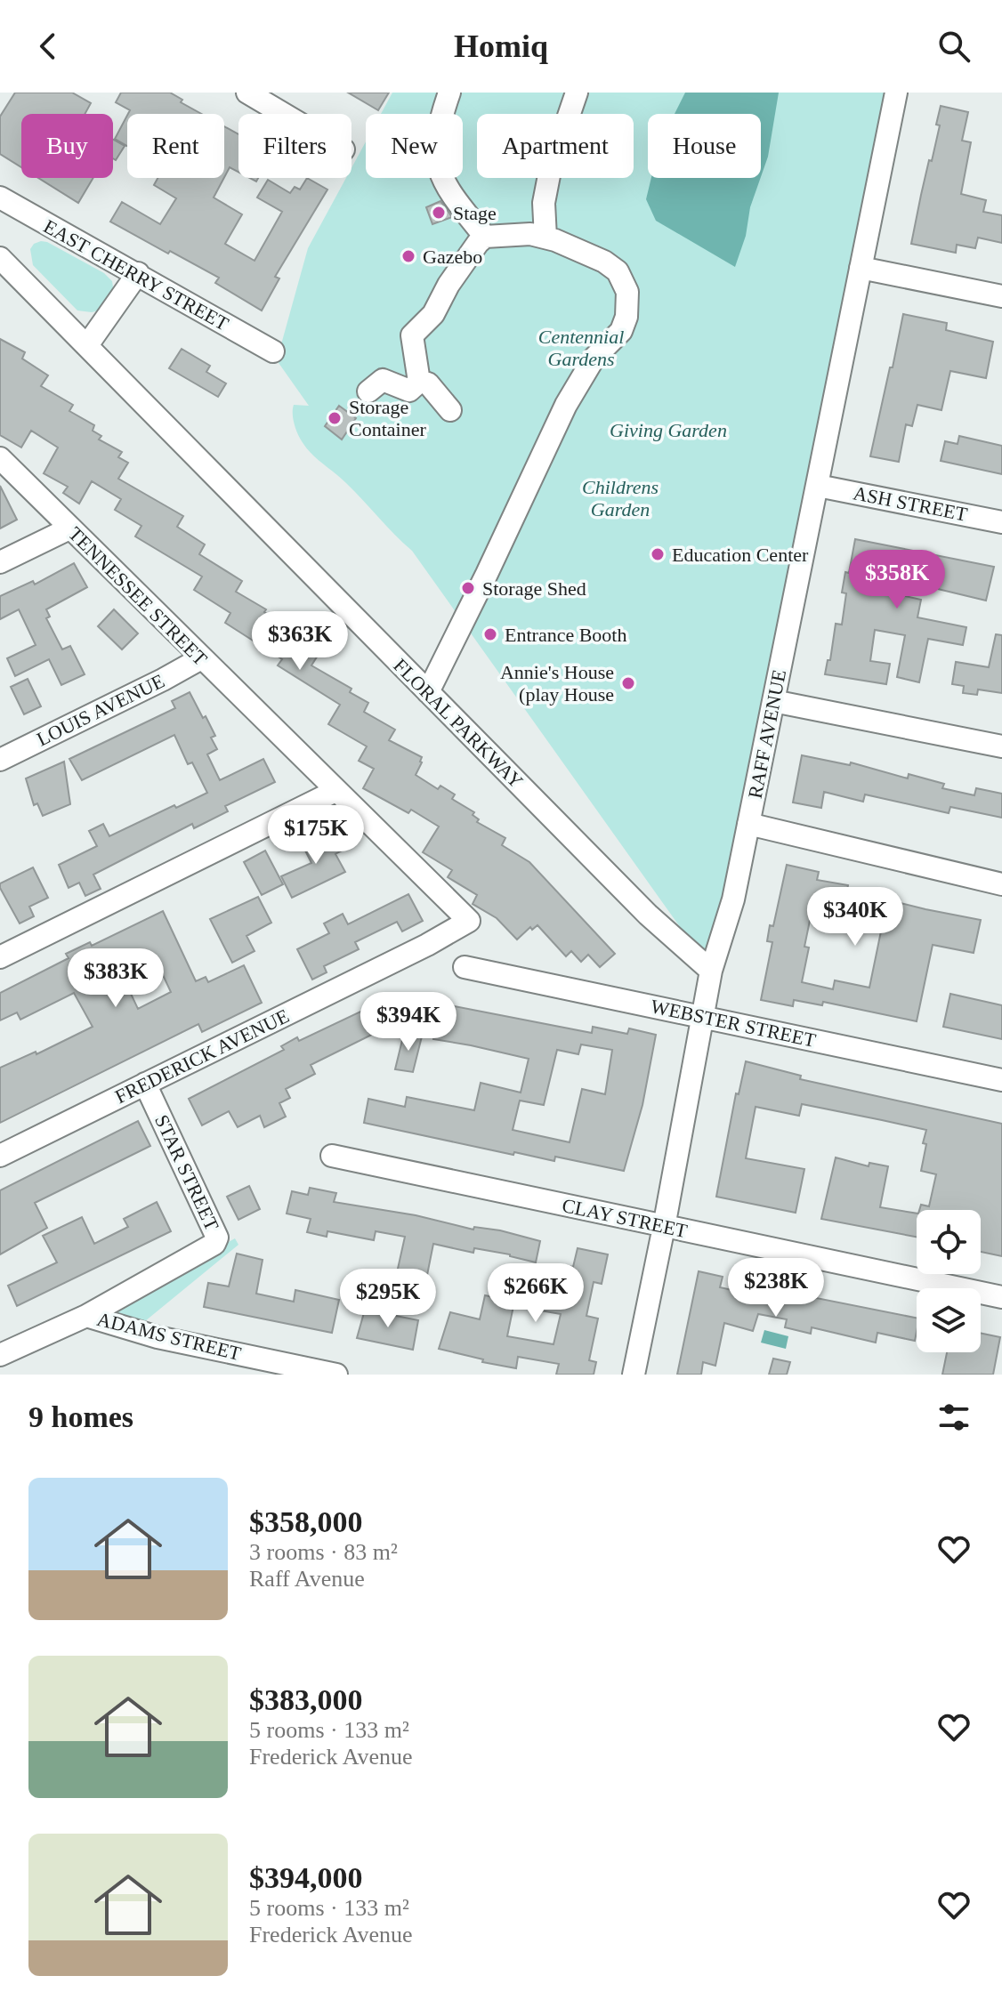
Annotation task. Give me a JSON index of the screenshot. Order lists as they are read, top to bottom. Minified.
{"streets":{"street":["EAST CHERRY STREET","ASH STREET","TENNESSEE STREET","LOUIS AVENUE","FLORAL PARKWAY","RAFF AVENUE","WEBSTER STREET","FREDERICK AVENUE","STAR STREET","CLAY STREET","ADAMS STREET"]},"crossings":[["ASH STREET","RAFF AVENUE"],["TENNESSEE STREET","LOUIS AVENUE"],["TENNESSEE STREET","FREDERICK AVENUE"],["FLORAL PARKWAY","RAFF AVENUE"],["RAFF AVENUE","WEBSTER STREET"],["RAFF AVENUE","CLAY STREET"],["FREDERICK AVENUE","STAR STREET"],["STAR STREET","ADAMS STREET"]],"parks":["Centennial Gardens","Giving Garden","Childrens Garden"],"places":["Stage","Gazebo","Storage Container","Education Center","Storage Shed","Entrance Booth","Annie's House (play House"],"page":{"header":"Homiq","chip":["Buy","Rent","Filters","New","Apartment","House"],"price":["$358K","$363K","$175K","$340K","$383K","$394K","$238K","$266K","$295K"],"heading":"9 homes","list":[{"name":"$358,000","note":"3 rooms · 83 m² · Raff Avenue"},{"name":"$383,000","note":"5 rooms · 133 m² · Frederick Avenue"},{"name":"$394,000","note":"5 rooms · 133 m² · Frederick Avenue"}]}}
